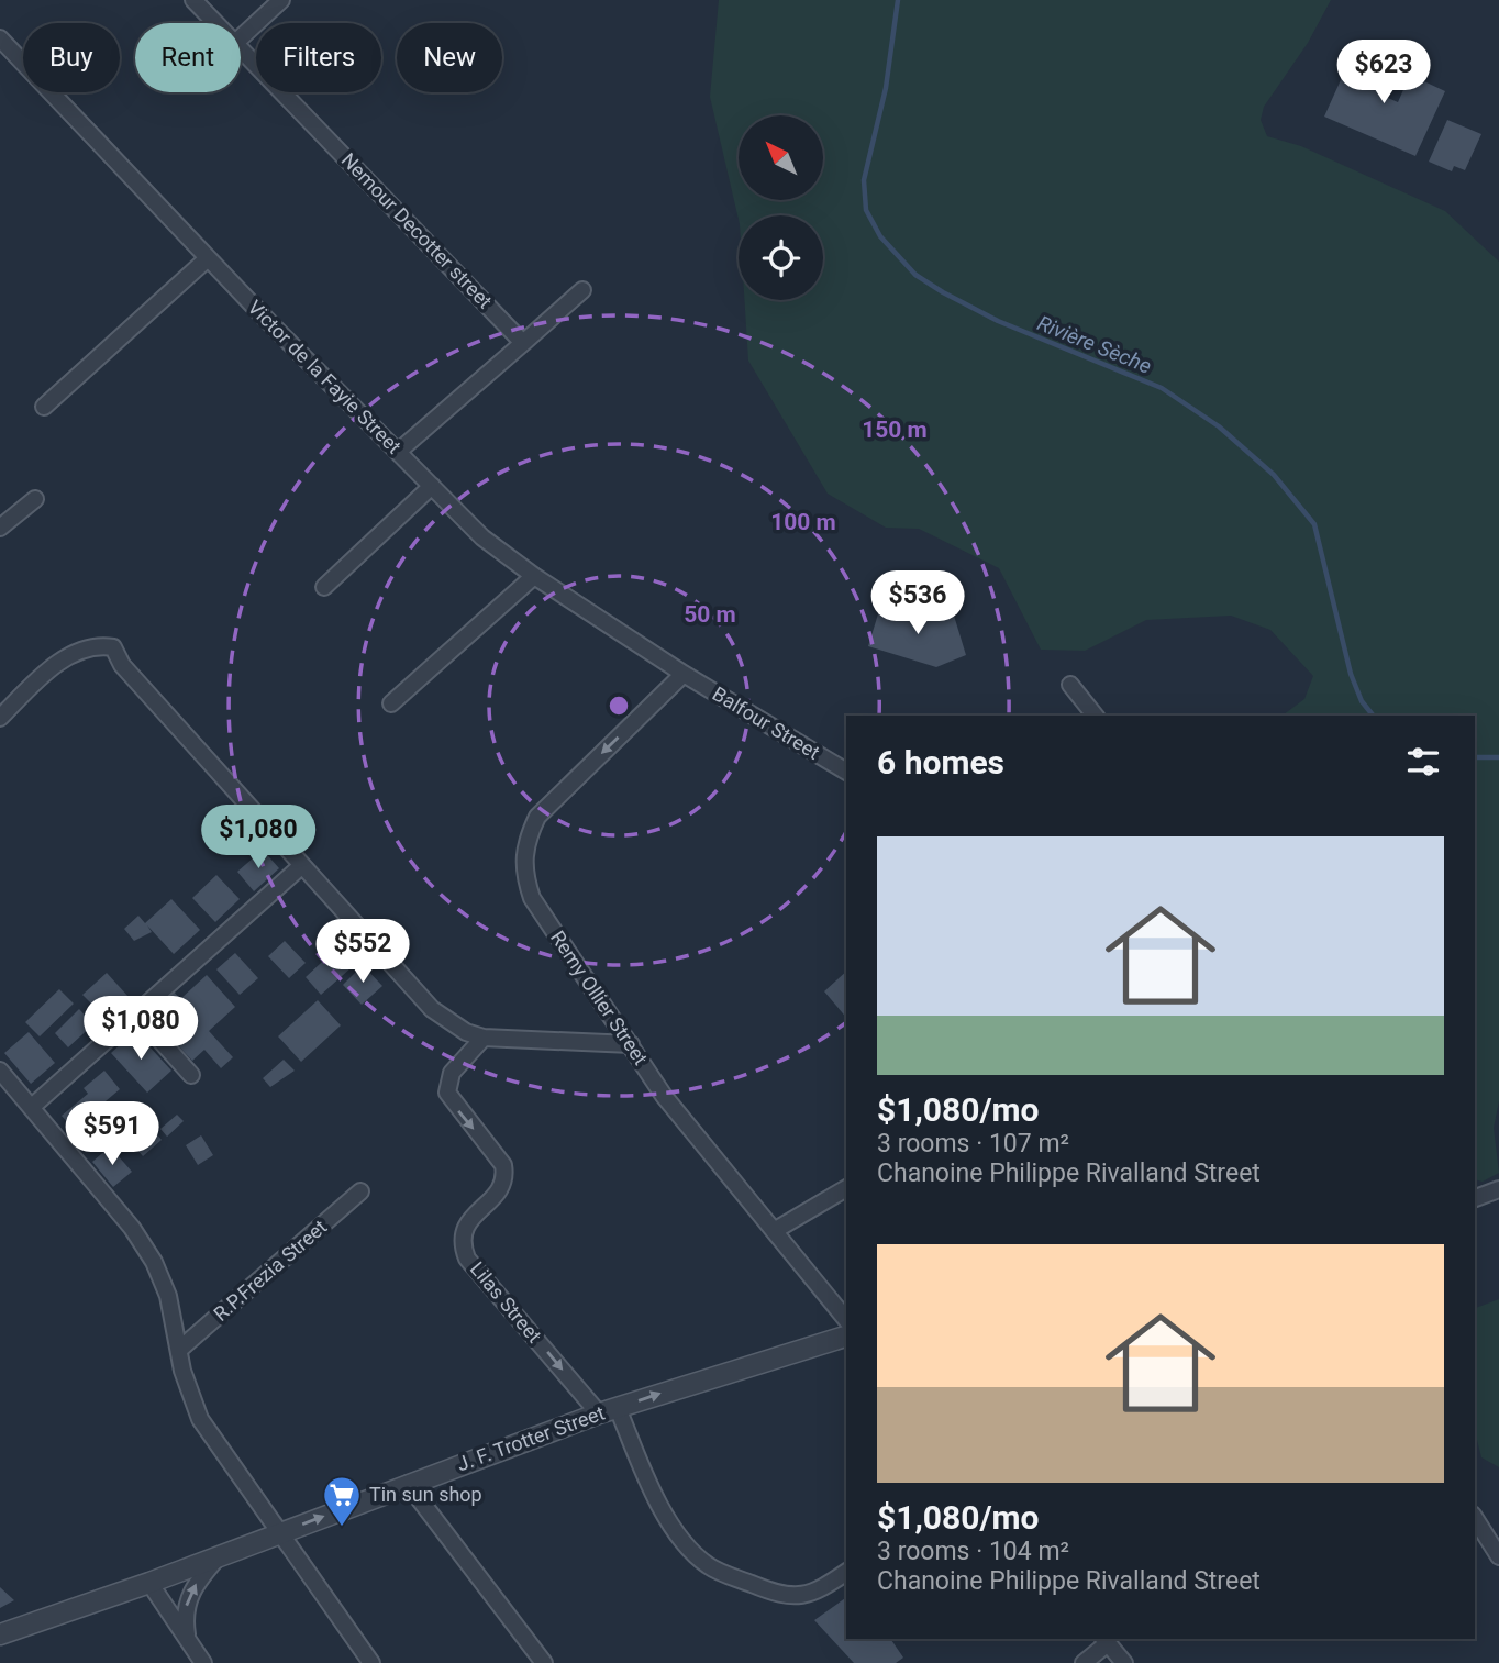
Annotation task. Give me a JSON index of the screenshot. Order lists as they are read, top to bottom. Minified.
{"streets":{"street":["Nemour Decotter street","Victor de la Fayie Street","Balfour Street","Remy Ollier Street","R.P.Frezia Street","Lilas Street","J. F. Trotter Street"]},"crossings":[["Victor de la Fayie Street","Balfour Street"],["Victor de la Fayie Street","Remy Ollier Street"],["Balfour Street","Remy Ollier Street"],["Lilas Street","J. F. Trotter Street"]],"one_way":["Remy Ollier Street","Lilas Street","J. F. Trotter Street"],"water":["Rivière Sèche"],"places":{"supermarket":["Tin sun shop"]},"north":"top left","page":{"chip":["Buy","Rent","Filters","New"],"price":["$623","$536","$1,080","$552","$1,080","$591"],"heading":"6 homes","list":[{"name":"$1,080/mo","note":"3 rooms · 107 m² · Chanoine Philippe Rivalland Street"},{"name":"$1,080/mo","note":"3 rooms · 104 m² · Chanoine Philippe Rivalland Street"}]},"rings":["150 m","100 m","50 m"]}
